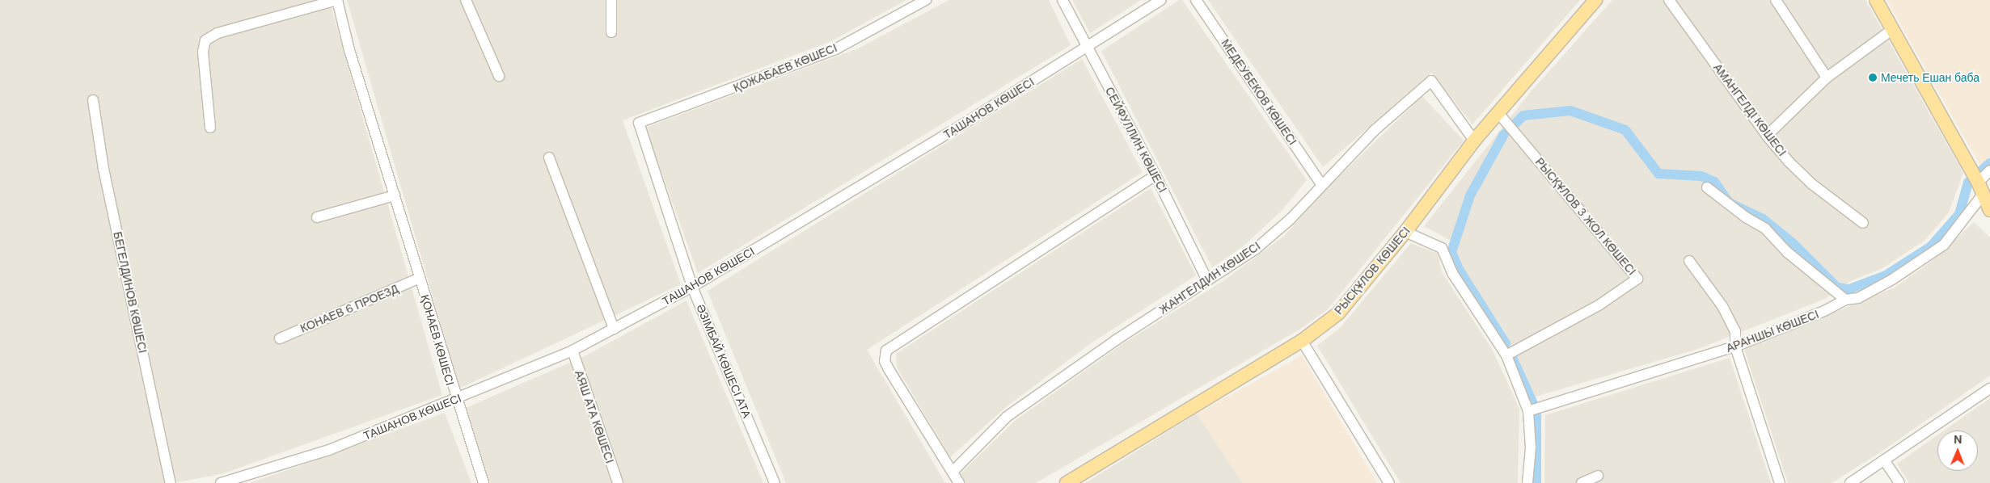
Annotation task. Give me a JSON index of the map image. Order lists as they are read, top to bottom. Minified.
{"streets":{"main road":["РЫСҚҰЛОВ КӨШЕСІ"],"street":["ҚОЖАБАЕВ КӨШЕСІ","МЕДЕУБЕКОВ КӨШЕСІ","ТАШАНОВ КӨШЕСІ","АМАНГЕЛДІ КӨШЕСІ","СЕЙФУЛЛИН КӨШЕСІ","РЫСҚҰЛОВ 3 ЖОЛ КӨШЕСІ","ЖАНГЕЛДИН КӨШЕСІ","БЕГЕЛДИНОВ КӨШЕСІ","КОНАЕВ 6 ПРОЕЗД","АРАНШЫ КӨШЕСІ","ҚОНАЕВ КӨШЕСІ","ӘЗІМБАЙ КӨШЕСІ АТА","АЯШ АТА КӨШЕСІ"]},"crossings":[["ҚОЖАБАЕВ КӨШЕСІ","ӘЗІМБАЙ КӨШЕСІ АТА"],["МЕДЕУБЕКОВ КӨШЕСІ","ЖАНГЕЛДИН КӨШЕСІ"],["ТАШАНОВ КӨШЕСІ","СЕЙФУЛЛИН КӨШЕСІ"],["ТАШАНОВ КӨШЕСІ","ҚОНАЕВ КӨШЕСІ"],["ТАШАНОВ КӨШЕСІ","ӘЗІМБАЙ КӨШЕСІ АТА"],["ТАШАНОВ КӨШЕСІ","АЯШ АТА КӨШЕСІ"],["СЕЙФУЛЛИН КӨШЕСІ","ЖАНГЕЛДИН КӨШЕСІ"],["РЫСҚҰЛОВ 3 ЖОЛ КӨШЕСІ","РЫСҚҰЛОВ КӨШЕСІ"],["РЫСҚҰЛОВ КӨШЕСІ","ЖАНГЕЛДИН КӨШЕСІ"],["КОНАЕВ 6 ПРОЕЗД","ҚОНАЕВ КӨШЕСІ"]],"places":["Мечеть Ешан баба"],"north":"top"}
